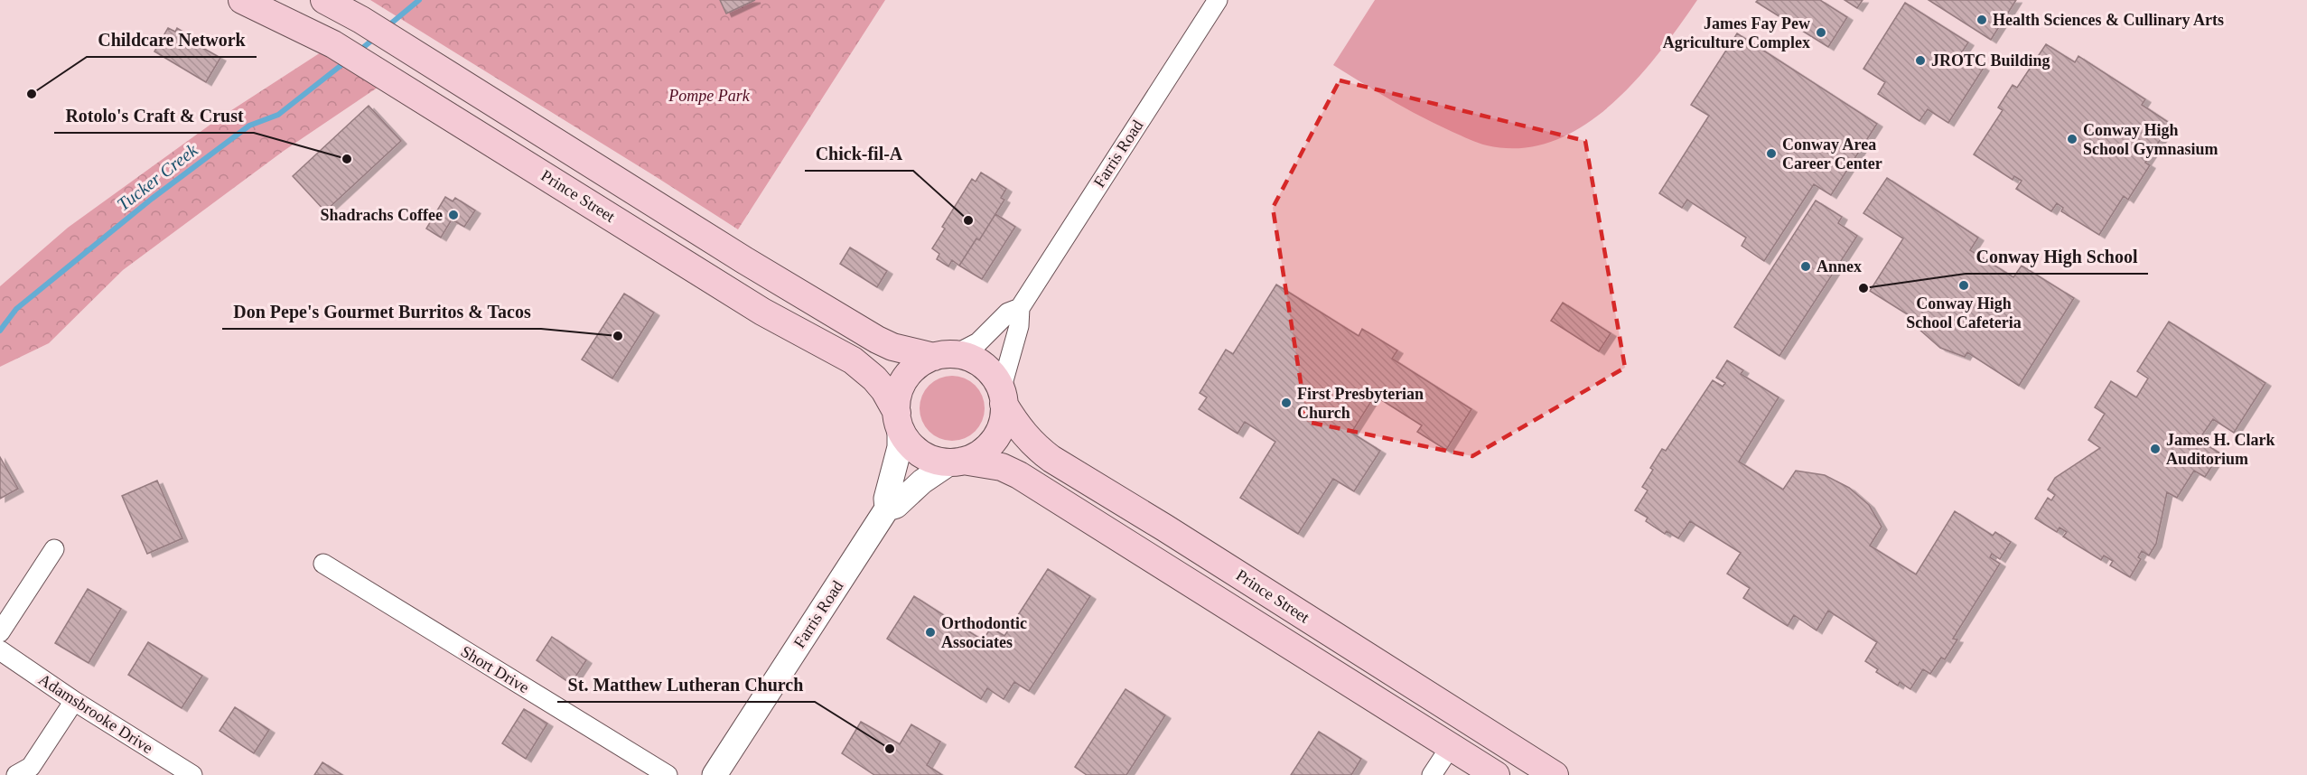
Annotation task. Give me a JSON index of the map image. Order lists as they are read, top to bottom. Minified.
{"streets":{"main road":["Prince Street"],"street":["Farris Road","Short Drive","Adamsbrooke Drive"]},"crossings":[["Farris Road","Prince Street"]],"water":["Tucker Creek"],"parks":["Pompe Park"],"places":["Health Sciences & Cullinary Arts","James Fay Pew Agriculture Complex","JROTC Building","Childcare Network","Conway High School Gymnasium","Conway Area Career Center","Rotolo's Craft & Crust","Shadrachs Coffee","Chick-fil-A","Annex","Conway High School Cafeteria","Conway High School","Don Pepe's Gourmet Burritos & Tacos","First Presbyterian Church","James H. Clark Auditorium","Orthodontic Associates","St. Matthew Lutheran Church"]}
